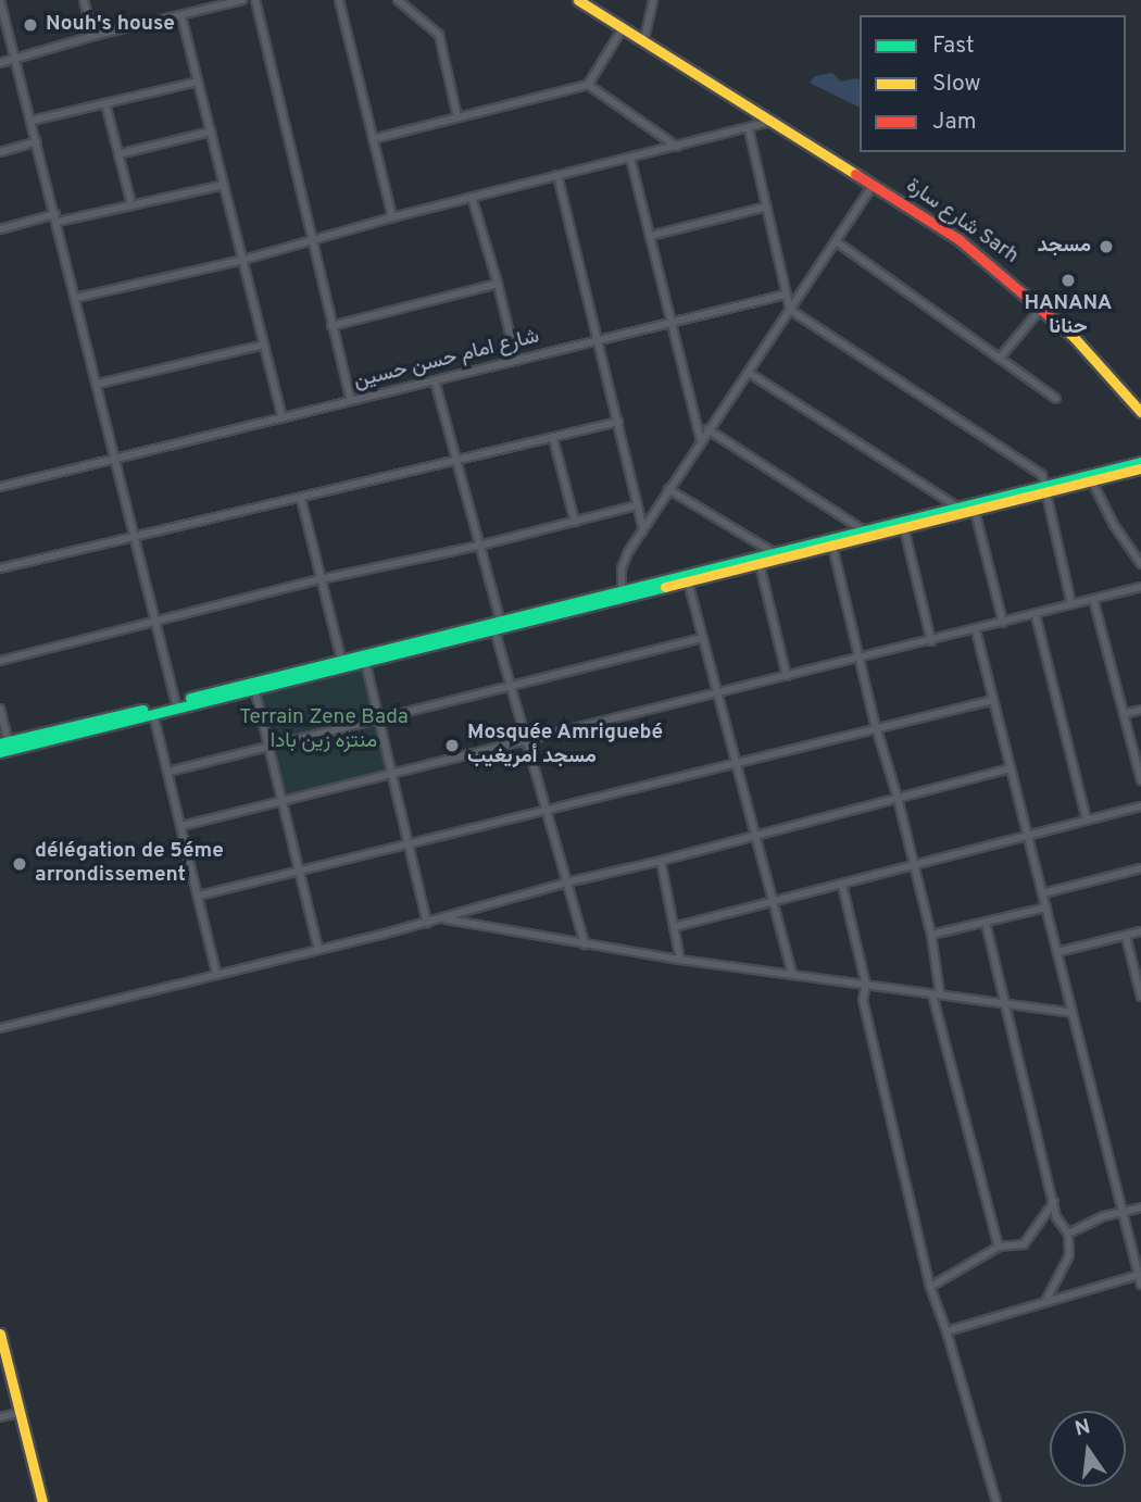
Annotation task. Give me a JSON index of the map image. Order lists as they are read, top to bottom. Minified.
{"streets":{"main road":["شارع سارة Sarh"],"street":["شارع امام حسن حسين"]},"parks":["Terrain Zene Bada منتزه زين بادا"],"places":["Nouh's house","مسجد","HANANA حنانا","Mosquée Amriguebé مسجد أمريغيب","délégation de 5éme arrondissement"],"legend":["Fast","Slow","Jam"],"north":"top"}
